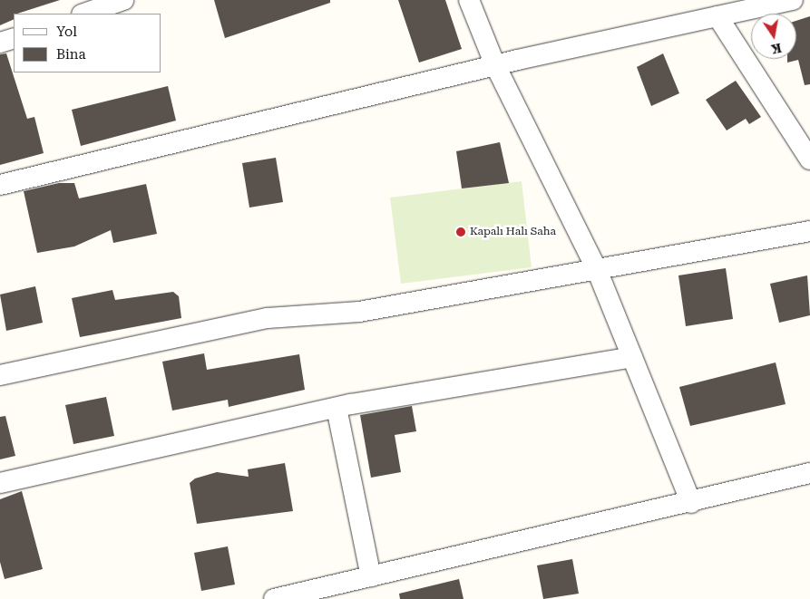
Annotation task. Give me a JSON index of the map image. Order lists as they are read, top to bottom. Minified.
{"places":["Kapalı Halı Saha"],"legend":["Yol","Bina"],"north":"bottom"}
